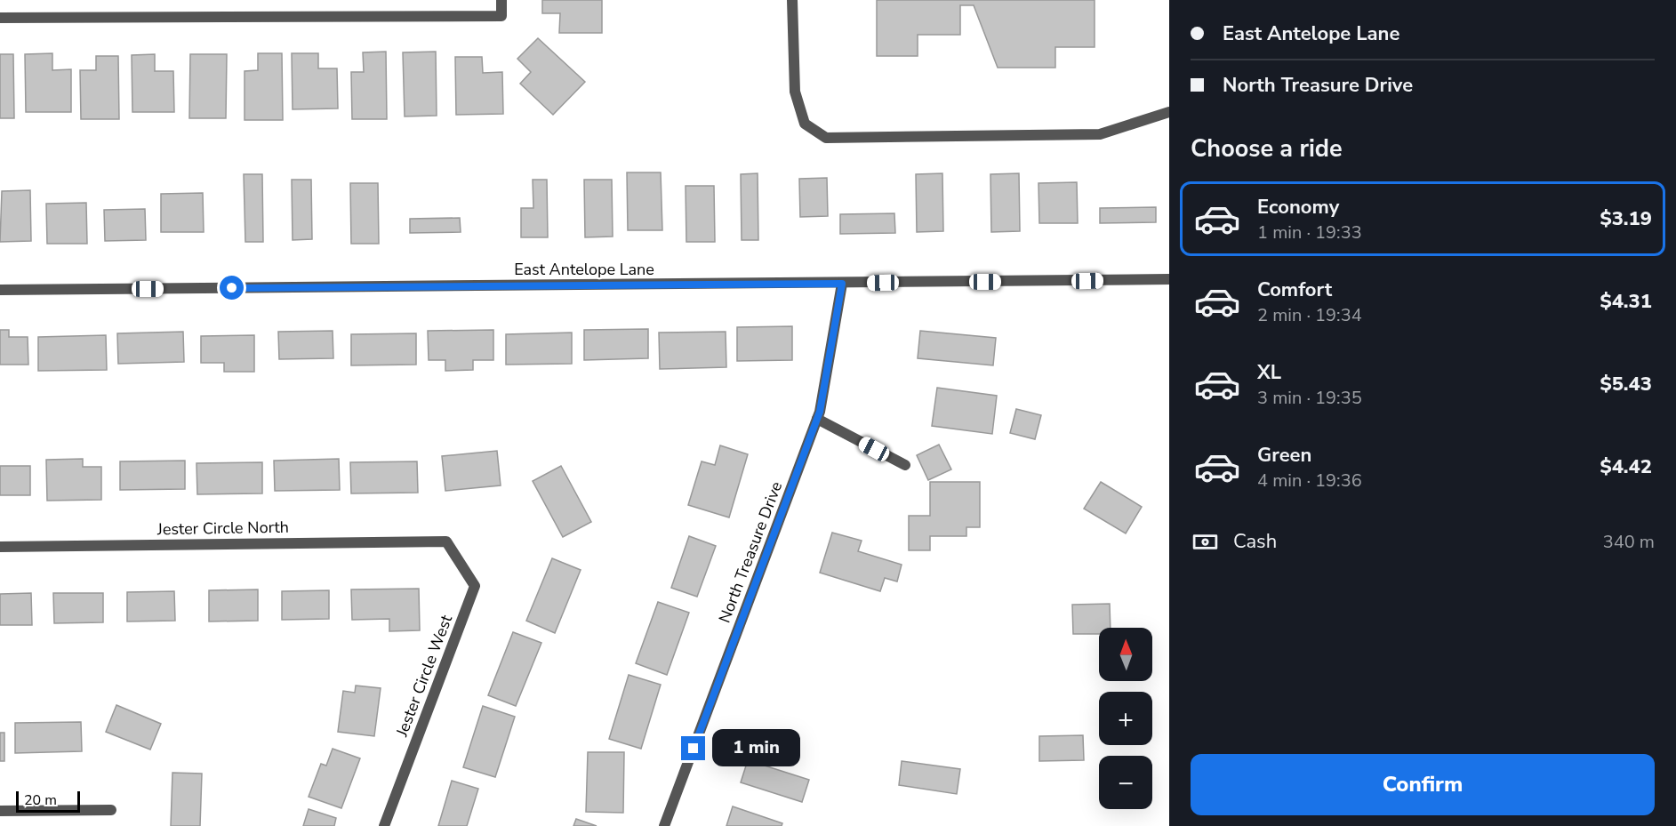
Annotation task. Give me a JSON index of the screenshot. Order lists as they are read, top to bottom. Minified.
{"streets":{"street":["East Antelope Lane","Jester Circle North","North Treasure Drive","Jester Circle West"]},"crossings":[["East Antelope Lane","North Treasure Drive"],["Jester Circle North","Jester Circle West"]],"scale_bar":"20 m","north":"top","page":{"banner":["East Antelope Lane","North Treasure Drive"],"heading":"Choose a ride","list":[{"name":"Economy","note":"1 min · 19:33","value":"$3.19"},{"name":"Comfort","note":"2 min · 19:34","value":"$4.31"},{"name":"XL","note":"3 min · 19:35","value":"$5.43"},{"name":"Green","note":"4 min · 19:36","value":"$4.42"}],"pay":["Cash","340 m"],"map_buttons":["+","−"],"bubble":"1 min","buttons":"Confirm","scale":"20 m"}}
